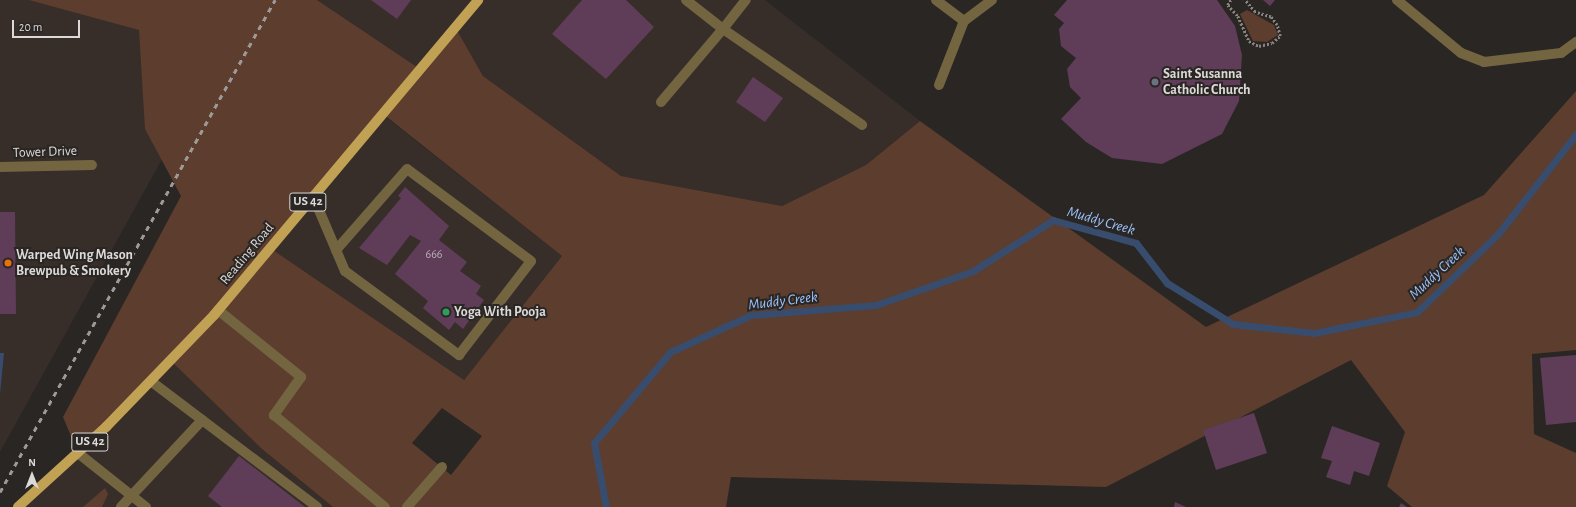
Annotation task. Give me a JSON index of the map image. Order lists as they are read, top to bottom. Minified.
{"streets":{"main road":["US 42","Reading Road"],"street":["Tower Drive"]},"water":["Muddy Creek"],"places":["Saint Susanna Catholic Church","Warped Wing Mason Brewpub & Smokery","Yoga With Pooja"],"house_numbers":["666"],"scale_bar":"20 m","north":"top"}
